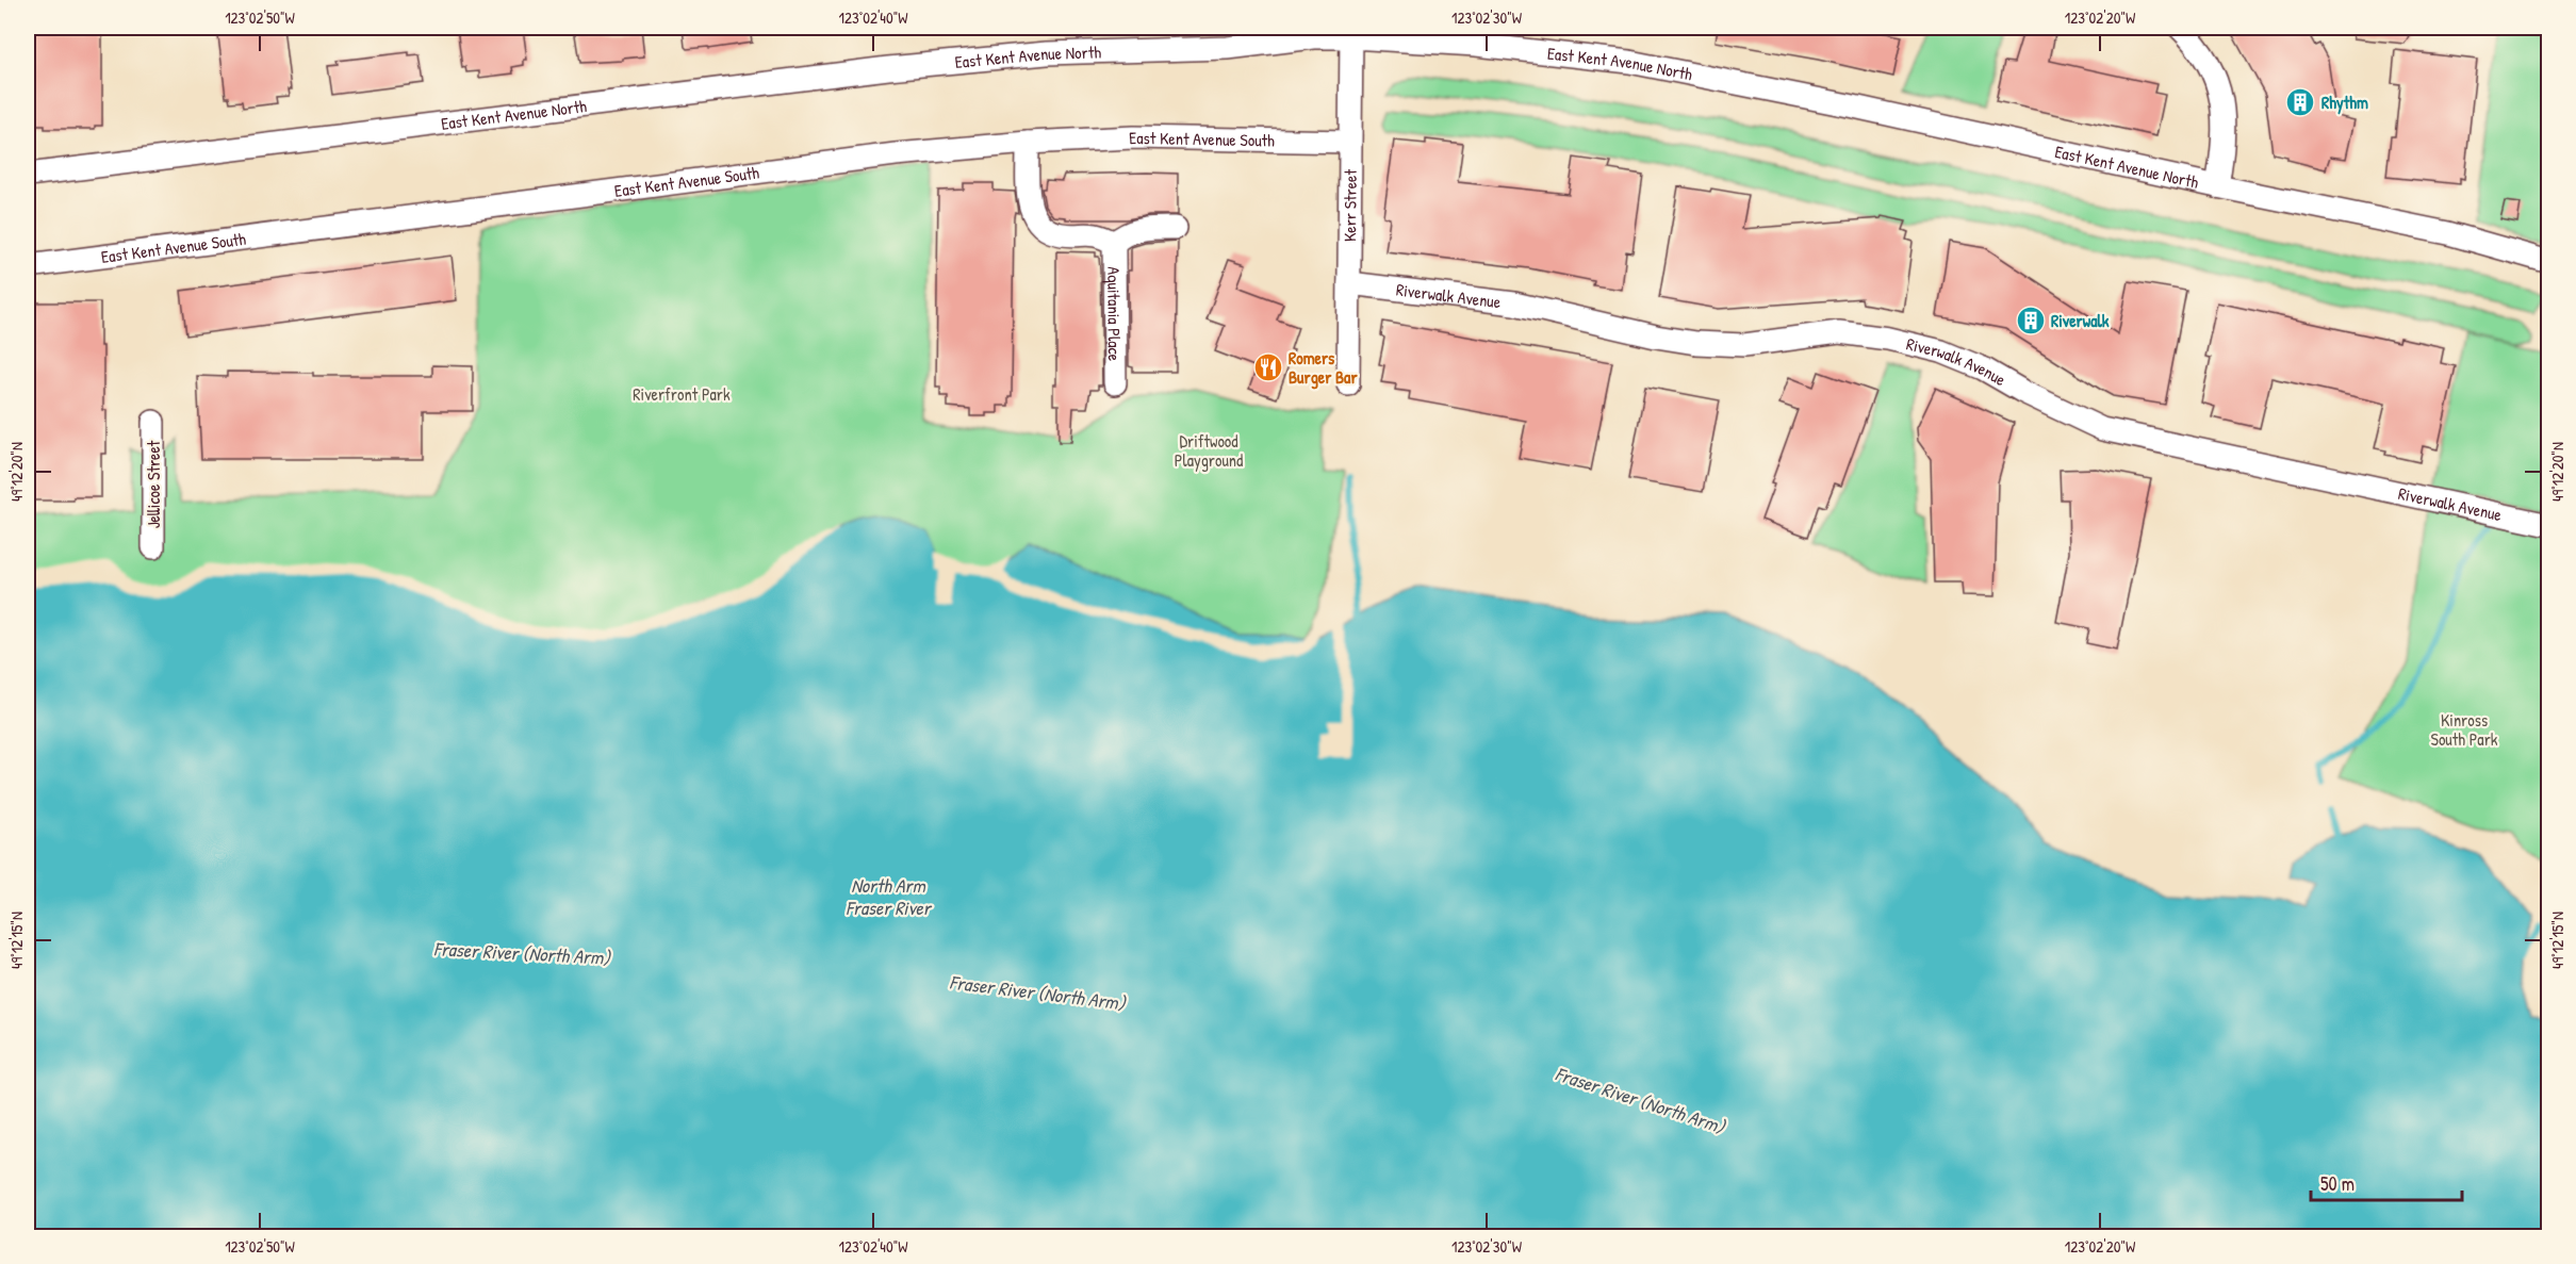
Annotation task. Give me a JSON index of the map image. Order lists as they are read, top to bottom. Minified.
{"streets":{"street":["East Kent Avenue North","East Kent Avenue South","Kerr Street","Riverwalk Avenue","Aquitania Place","Jellicoe Street"]},"crossings":[["East Kent Avenue North","Kerr Street"],["East Kent Avenue South","Kerr Street"],["East Kent Avenue South","Aquitania Place"],["Kerr Street","Riverwalk Avenue"]],"water":["North Arm Fraser River","Fraser River (North Arm)"],"parks":["Riverfront Park","Driftwood Playground","Kinross South Park"],"places":{"building":["Rhythm","Riverwalk"],"restaurant":["Romers Burger Bar"]},"scale_bar":"50 m","coordinates":["123°02'50\"W","123°02'40\"W","123°02'30\"W","123°02'20\"W","49°12'20\"N","49°12'15\"N"]}
